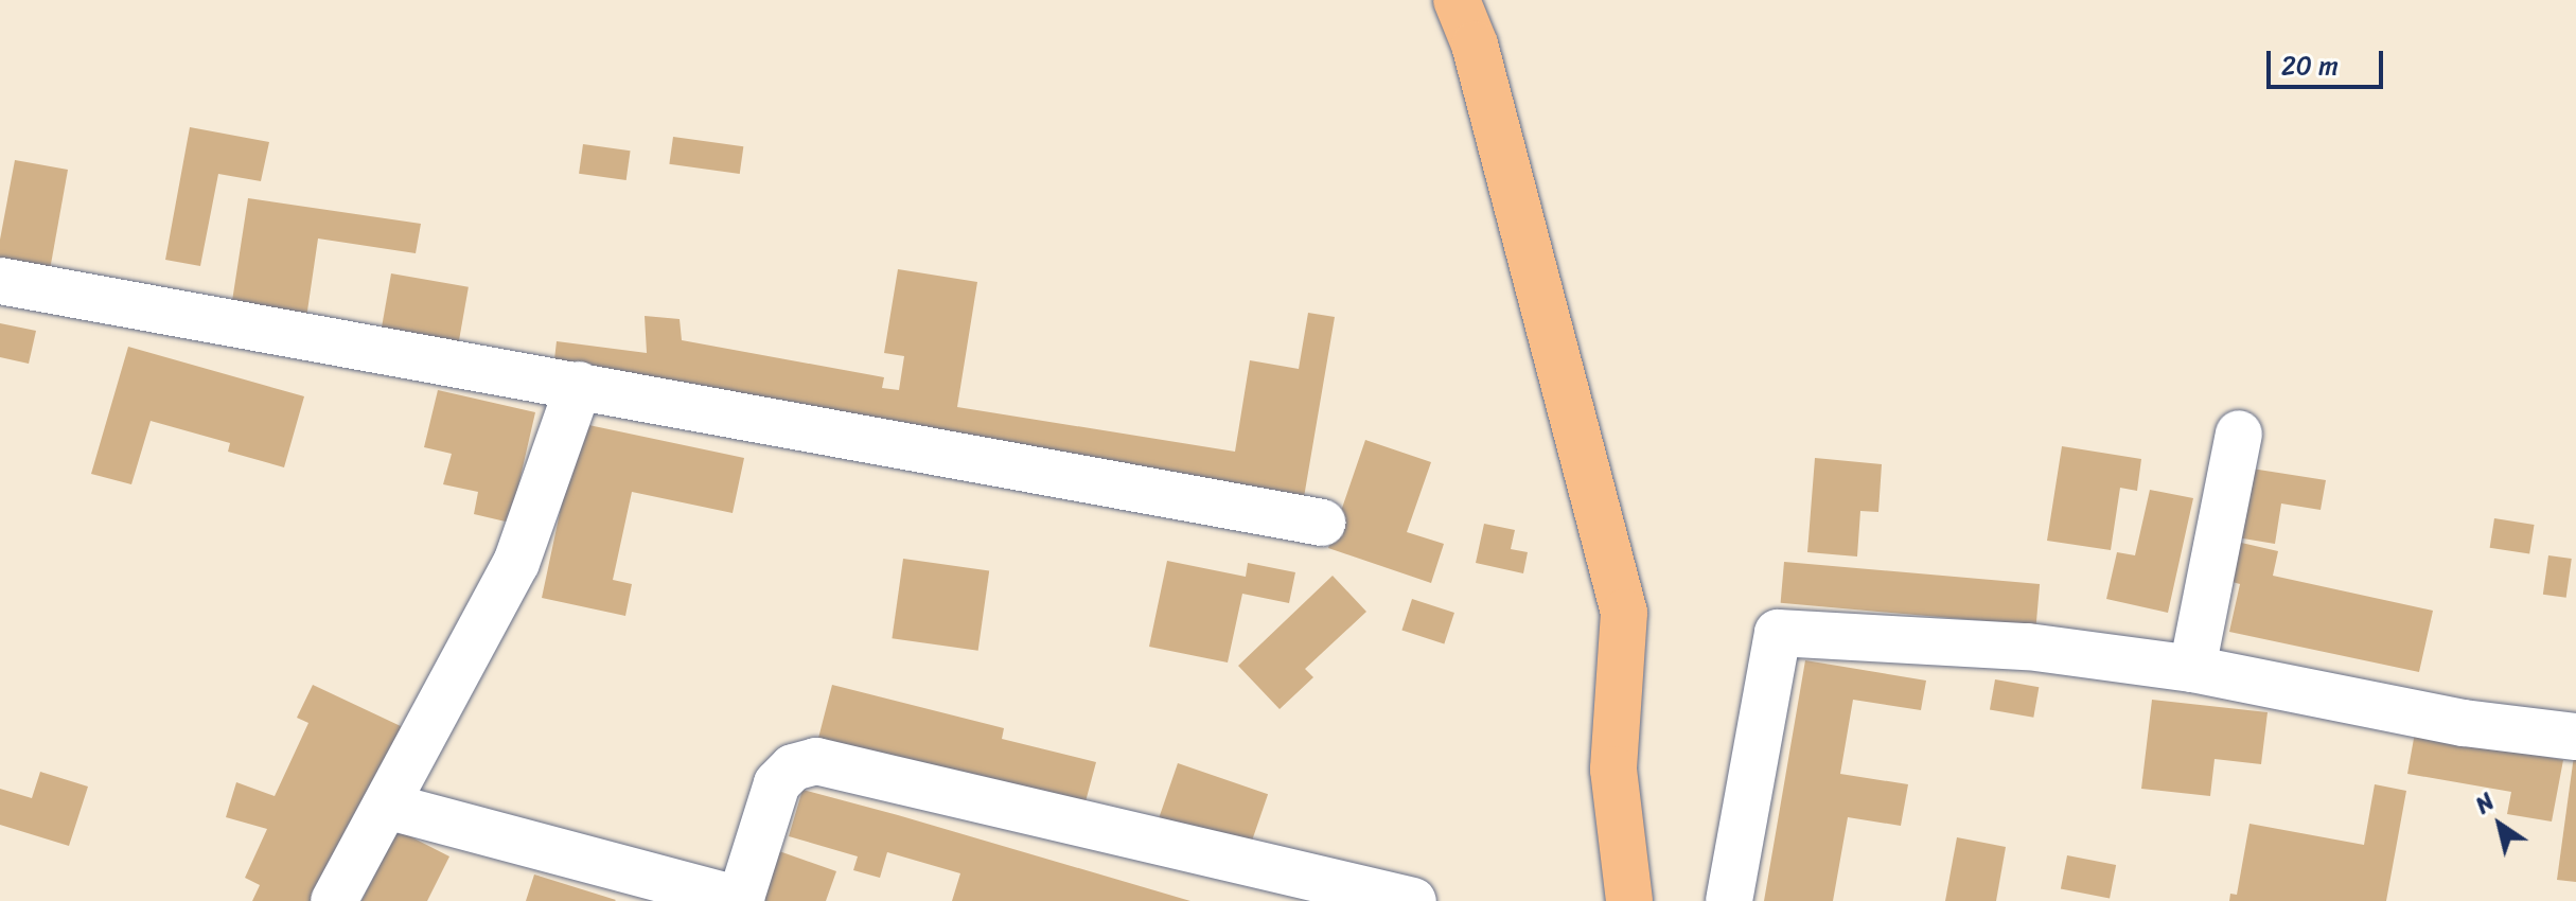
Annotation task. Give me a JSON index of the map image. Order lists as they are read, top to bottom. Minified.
{"scale_bar":"20 m","north":"top left"}
